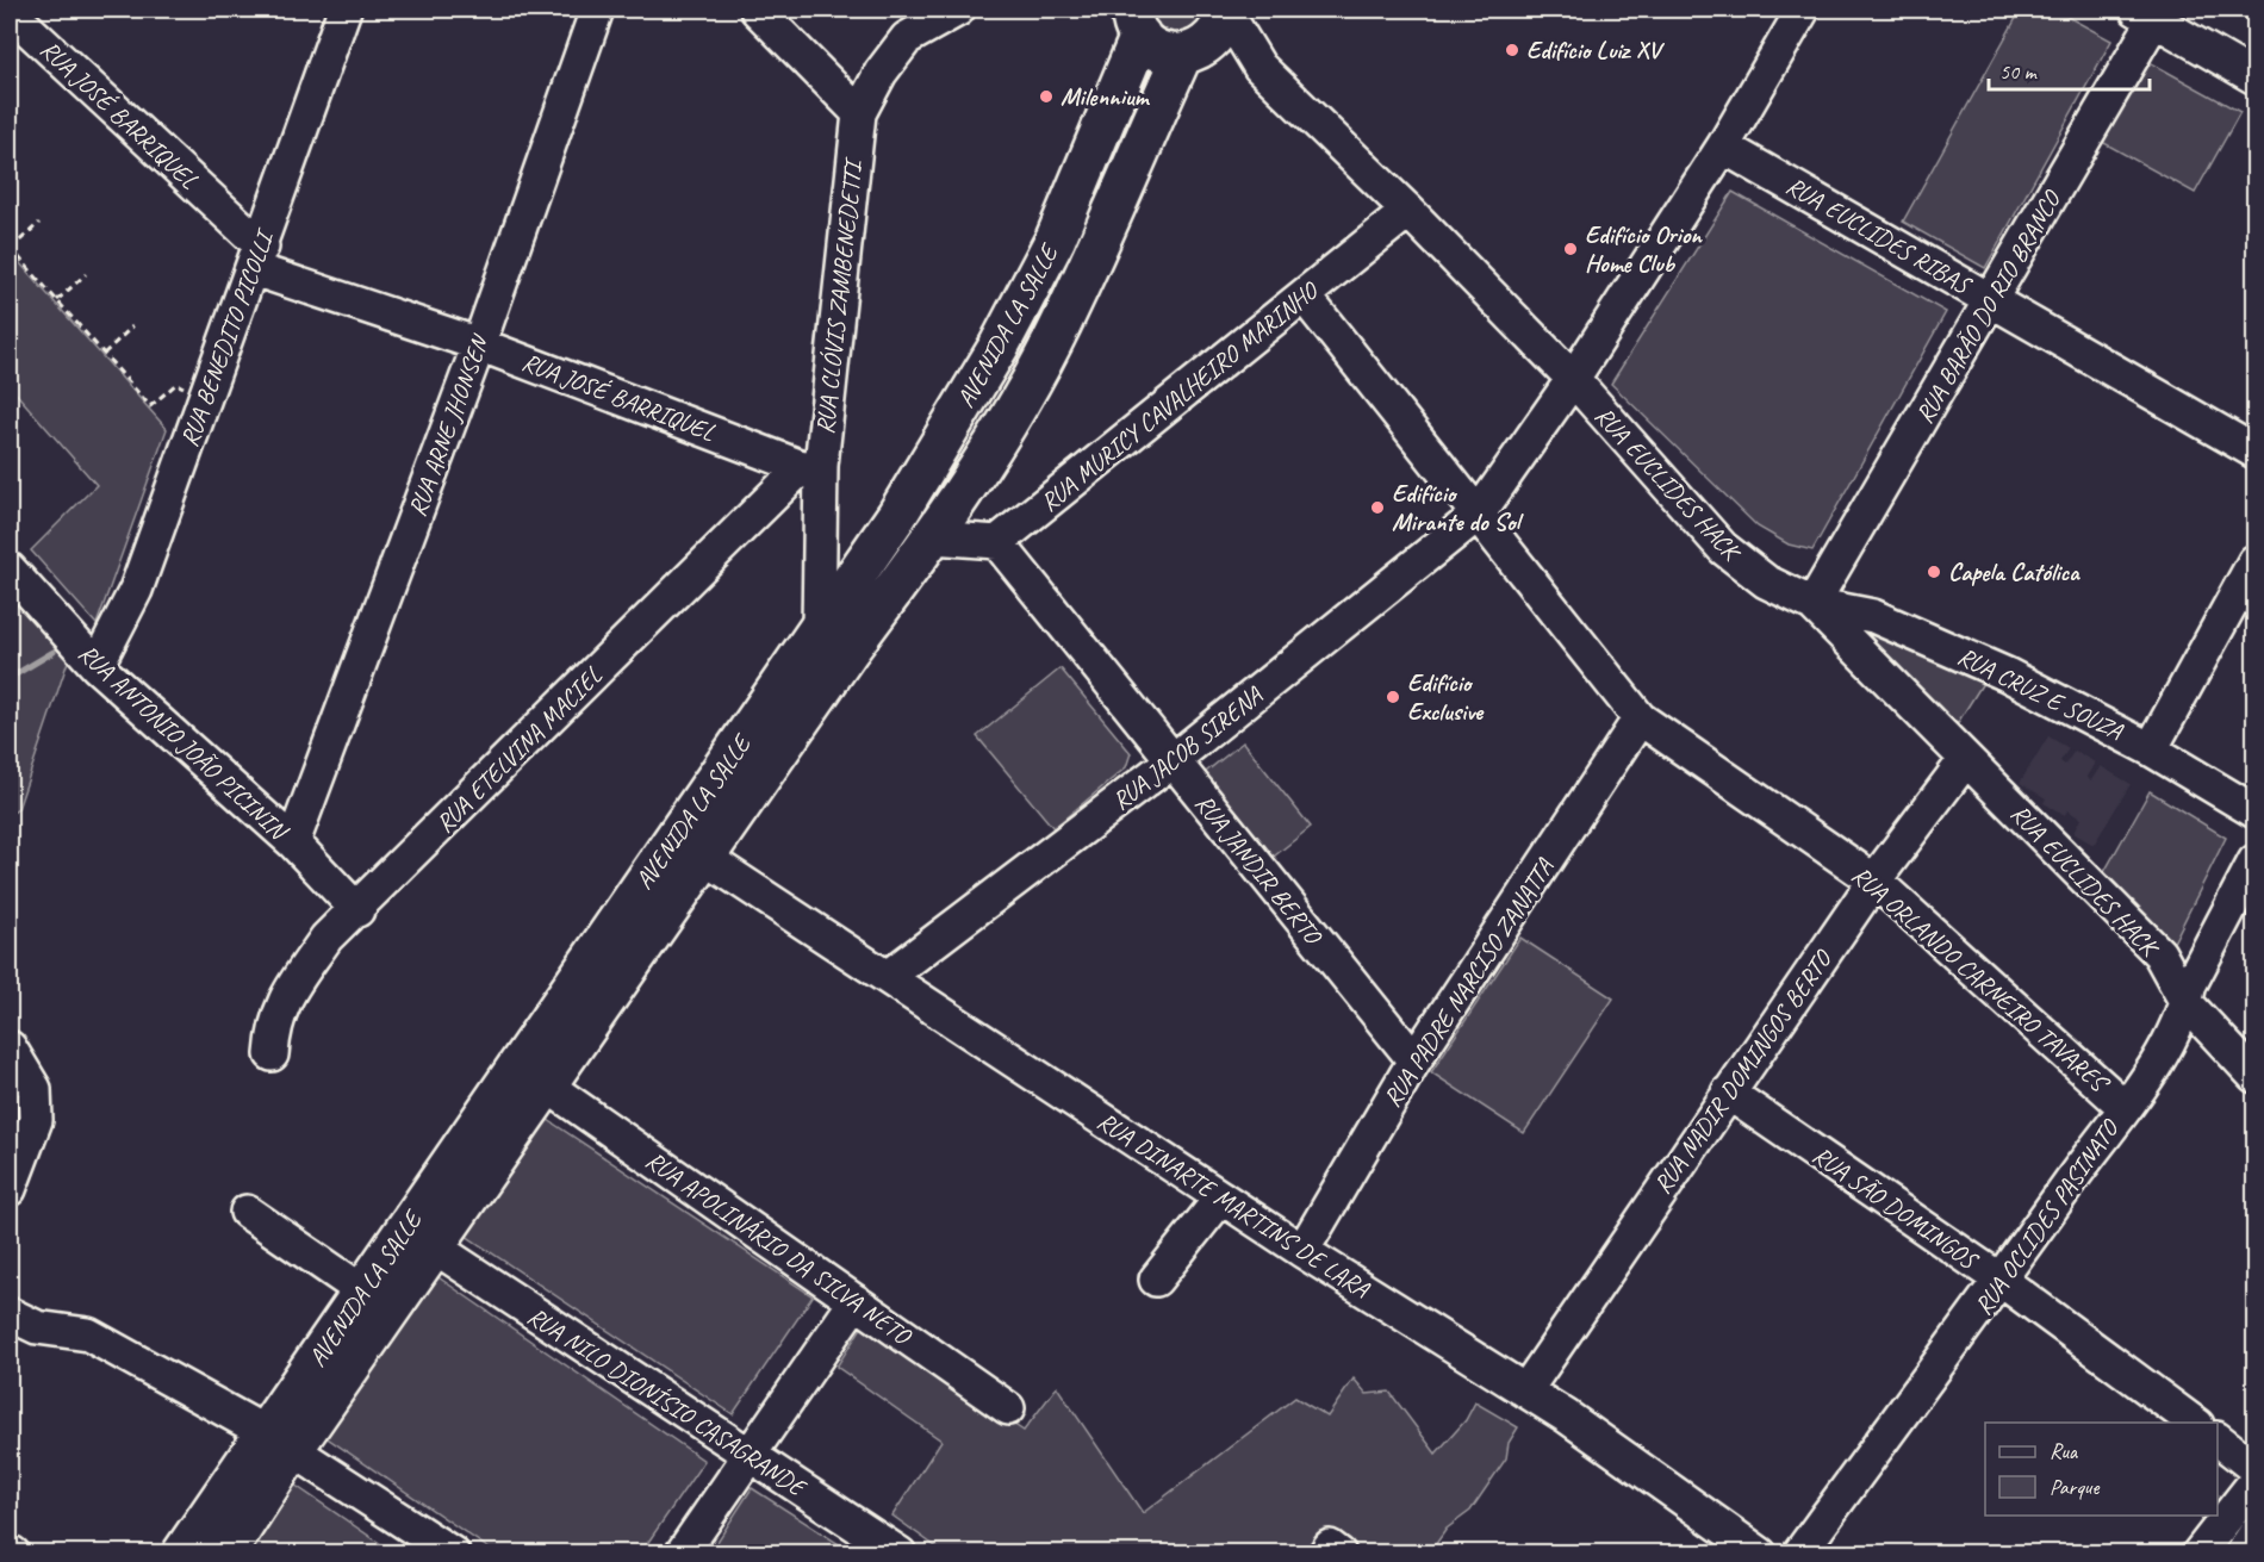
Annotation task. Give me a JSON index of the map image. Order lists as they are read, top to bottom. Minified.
{"streets":{"main road":["AVENIDA LA SALLE"],"street":["RUA JOSÉ BARRIQUEL","RUA EUCLIDES RIBAS","RUA CLÓVIS ZAMBENEDETTI","RUA BARÃO DO RIO BRANCO","RUA BENEDITO PICOLLI","RUA MURICY CAVALHEIRO MARINHO","RUA ARNE JHONSEN","RUA EUCLIDES HACK","RUA CRUZ E SOUZA","RUA ANTONIO JOÃO PICININ","RUA JACOB SIRENA","RUA ETELVINA MACIEL","RUA JANDIR BERTO","RUA ORLANDO CARNEIRO TAVARES","RUA PADRE NARCISO ZANATTA","RUA NADIR DOMINGOS BERTO","RUA DINARTE MARTINS DE LARA","RUA SÃO DOMINGOS","RUA OCLIDES PASINATO","RUA APOLINÁRIO DA SILVA NETO","RUA NILO DIONÍSIO CASAGRANDE"]},"crossings":[["RUA JOSÉ BARRIQUEL","RUA CLÓVIS ZAMBENEDETTI"],["RUA JOSÉ BARRIQUEL","RUA BENEDITO PICOLLI"],["RUA JOSÉ BARRIQUEL","RUA ARNE JHONSEN"],["RUA JOSÉ BARRIQUEL","RUA ETELVINA MACIEL"],["RUA EUCLIDES RIBAS","RUA BARÃO DO RIO BRANCO"],["RUA EUCLIDES RIBAS","RUA JACOB SIRENA"],["RUA CLÓVIS ZAMBENEDETTI","AVENIDA LA SALLE"],["RUA CLÓVIS ZAMBENEDETTI","RUA ETELVINA MACIEL"],["RUA BARÃO DO RIO BRANCO","RUA EUCLIDES HACK"],["RUA BARÃO DO RIO BRANCO","RUA CRUZ E SOUZA"],["AVENIDA LA SALLE","RUA EUCLIDES HACK"],["AVENIDA LA SALLE","RUA DINARTE MARTINS DE LARA"],["AVENIDA LA SALLE","RUA APOLINÁRIO DA SILVA NETO"],["AVENIDA LA SALLE","RUA NILO DIONÍSIO CASAGRANDE"],["RUA BENEDITO PICOLLI","RUA ANTONIO JOÃO PICININ"],["RUA MURICY CAVALHEIRO MARINHO","RUA EUCLIDES HACK"],["RUA MURICY CAVALHEIRO MARINHO","RUA JANDIR BERTO"],["RUA MURICY CAVALHEIRO MARINHO","RUA ORLANDO CARNEIRO TAVARES"],["RUA ARNE JHONSEN","RUA ANTONIO JOÃO PICININ"],["RUA EUCLIDES HACK","RUA CRUZ E SOUZA"],["RUA EUCLIDES HACK","RUA JACOB SIRENA"],["RUA EUCLIDES HACK","RUA NADIR DOMINGOS BERTO"],["RUA EUCLIDES HACK","RUA OCLIDES PASINATO"],["RUA ANTONIO JOÃO PICININ","RUA ETELVINA MACIEL"],["RUA JACOB SIRENA","RUA JANDIR BERTO"],["RUA JACOB SIRENA","RUA ORLANDO CARNEIRO TAVARES"],["RUA JACOB SIRENA","RUA DINARTE MARTINS DE LARA"],["RUA JANDIR BERTO","RUA PADRE NARCISO ZANATTA"],["RUA ORLANDO CARNEIRO TAVARES","RUA PADRE NARCISO ZANATTA"],["RUA ORLANDO CARNEIRO TAVARES","RUA NADIR DOMINGOS BERTO"],["RUA ORLANDO CARNEIRO TAVARES","RUA OCLIDES PASINATO"],["RUA PADRE NARCISO ZANATTA","RUA DINARTE MARTINS DE LARA"],["RUA NADIR DOMINGOS BERTO","RUA DINARTE MARTINS DE LARA"],["RUA NADIR DOMINGOS BERTO","RUA SÃO DOMINGOS"],["RUA SÃO DOMINGOS","RUA OCLIDES PASINATO"]],"places":["Edifício Luiz XV","Milennium","Edifício Orion Home Club","Edifício Mirante do Sol","Capela Católica","Edifício Exclusive"],"legend":["Rua","Parque"],"scale_bar":"50 m"}
